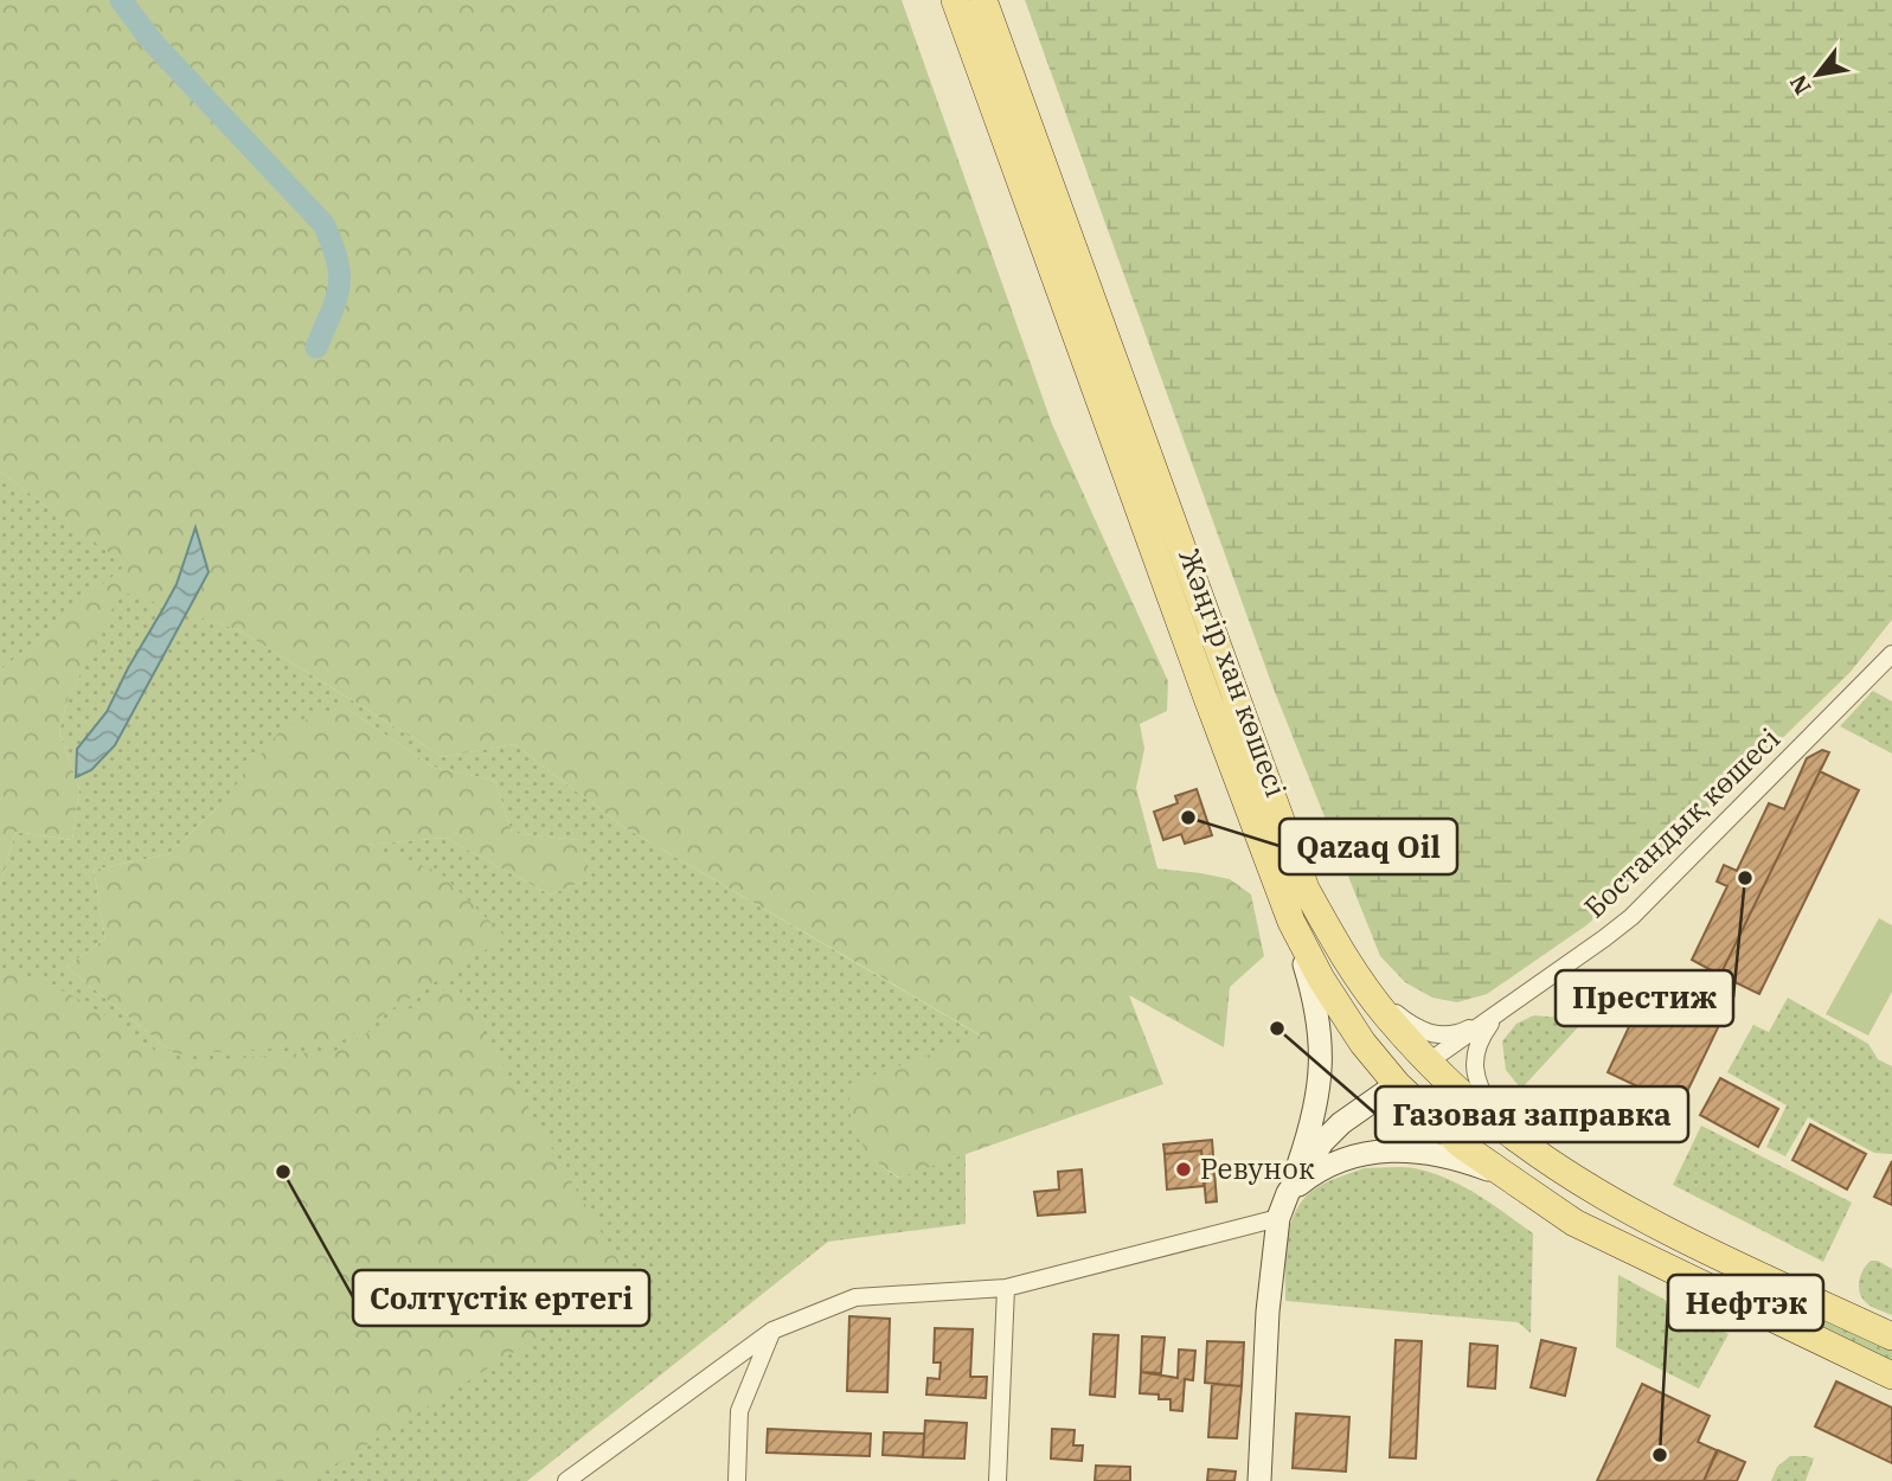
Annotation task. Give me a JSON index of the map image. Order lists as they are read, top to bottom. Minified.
{"streets":{"main road":["Жәңгір хан көшесі"],"street":["Бостандық көшесі"]},"places":["Qazaq Oil","Престиж","Газовая заправка","Ревунок","Солтүстік ертегі","Нефтэк"],"north":"bottom left"}
